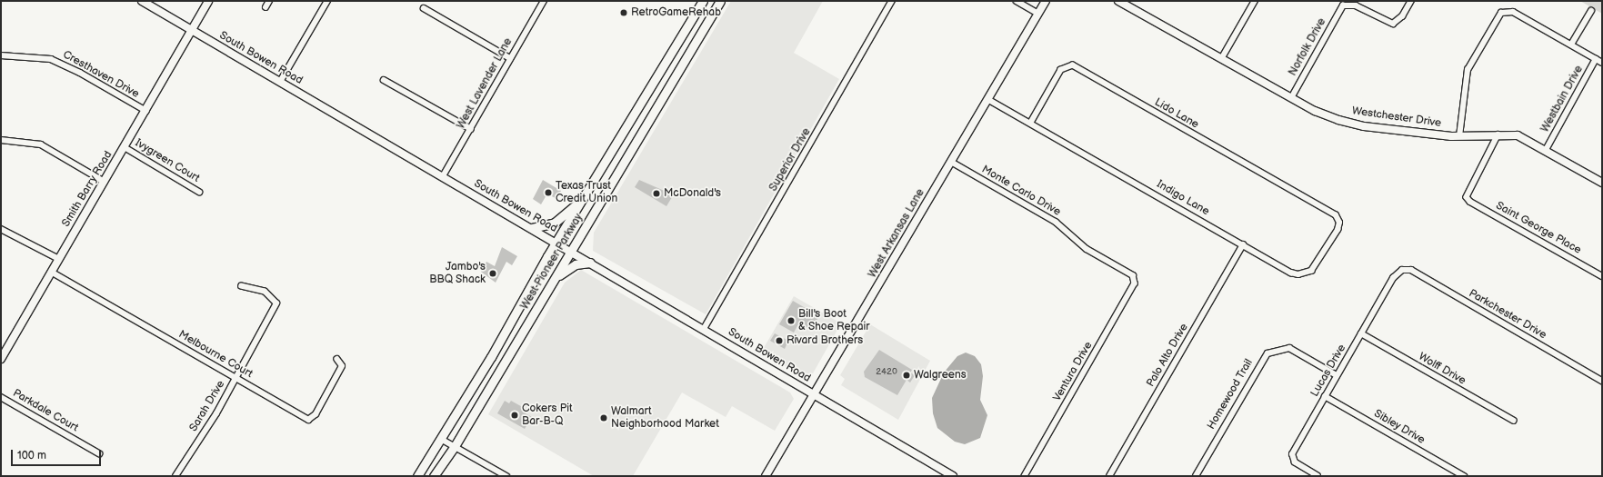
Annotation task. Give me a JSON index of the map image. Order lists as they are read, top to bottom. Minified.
{"streets":{"main road":["South Bowen Road","Westchester Drive","Smith Barry Road","West Arkansas Lane","West Pioneer Parkway"],"street":["Norfolk Drive","Cresthaven Drive","West Lavender Lane","Westbain Drive","Lido Lane","Superior Drive","Ivygreen Court","Monte Carlo Drive","Indigo Lane","Saint George Place","Parkchester Drive","Melbourne Court","Palo Alto Drive","Wolff Drive","Lucas Drive","Ventura Drive","Homewood Trail","Sarah Drive","Parkdale Court","Sibley Drive"]},"crossings":[["Norfolk Drive","Westchester Drive"],["South Bowen Road","West Lavender Lane"],["South Bowen Road","Superior Drive"],["South Bowen Road","Smith Barry Road"],["South Bowen Road","West Arkansas Lane"],["South Bowen Road","West Pioneer Parkway"],["Cresthaven Drive","Smith Barry Road"],["Westbain Drive","Westchester Drive"],["Lido Lane","Indigo Lane"],["Westchester Drive","Saint George Place"],["Ivygreen Court","Smith Barry Road"],["Smith Barry Road","Melbourne Court"],["Monte Carlo Drive","West Arkansas Lane"],["Monte Carlo Drive","Ventura Drive"],["Indigo Lane","West Arkansas Lane"],["Indigo Lane","Palo Alto Drive"],["Parkchester Drive","Lucas Drive"],["Melbourne Court","Sarah Drive"],["Wolff Drive","Lucas Drive"],["Lucas Drive","Homewood Trail"],["Lucas Drive","Sibley Drive"]],"places":["RetroGameRehab","Texas Trust Credit Union","McDonald's","Jambo's BBQ Shack","Bill's Boot & Shoe Repair","Rivard Brothers","Walgreens","Cokers Pit Bar-B-Q","Walmart Neighborhood Market"],"house_numbers":["2420"],"scale_bar":"100 m"}
